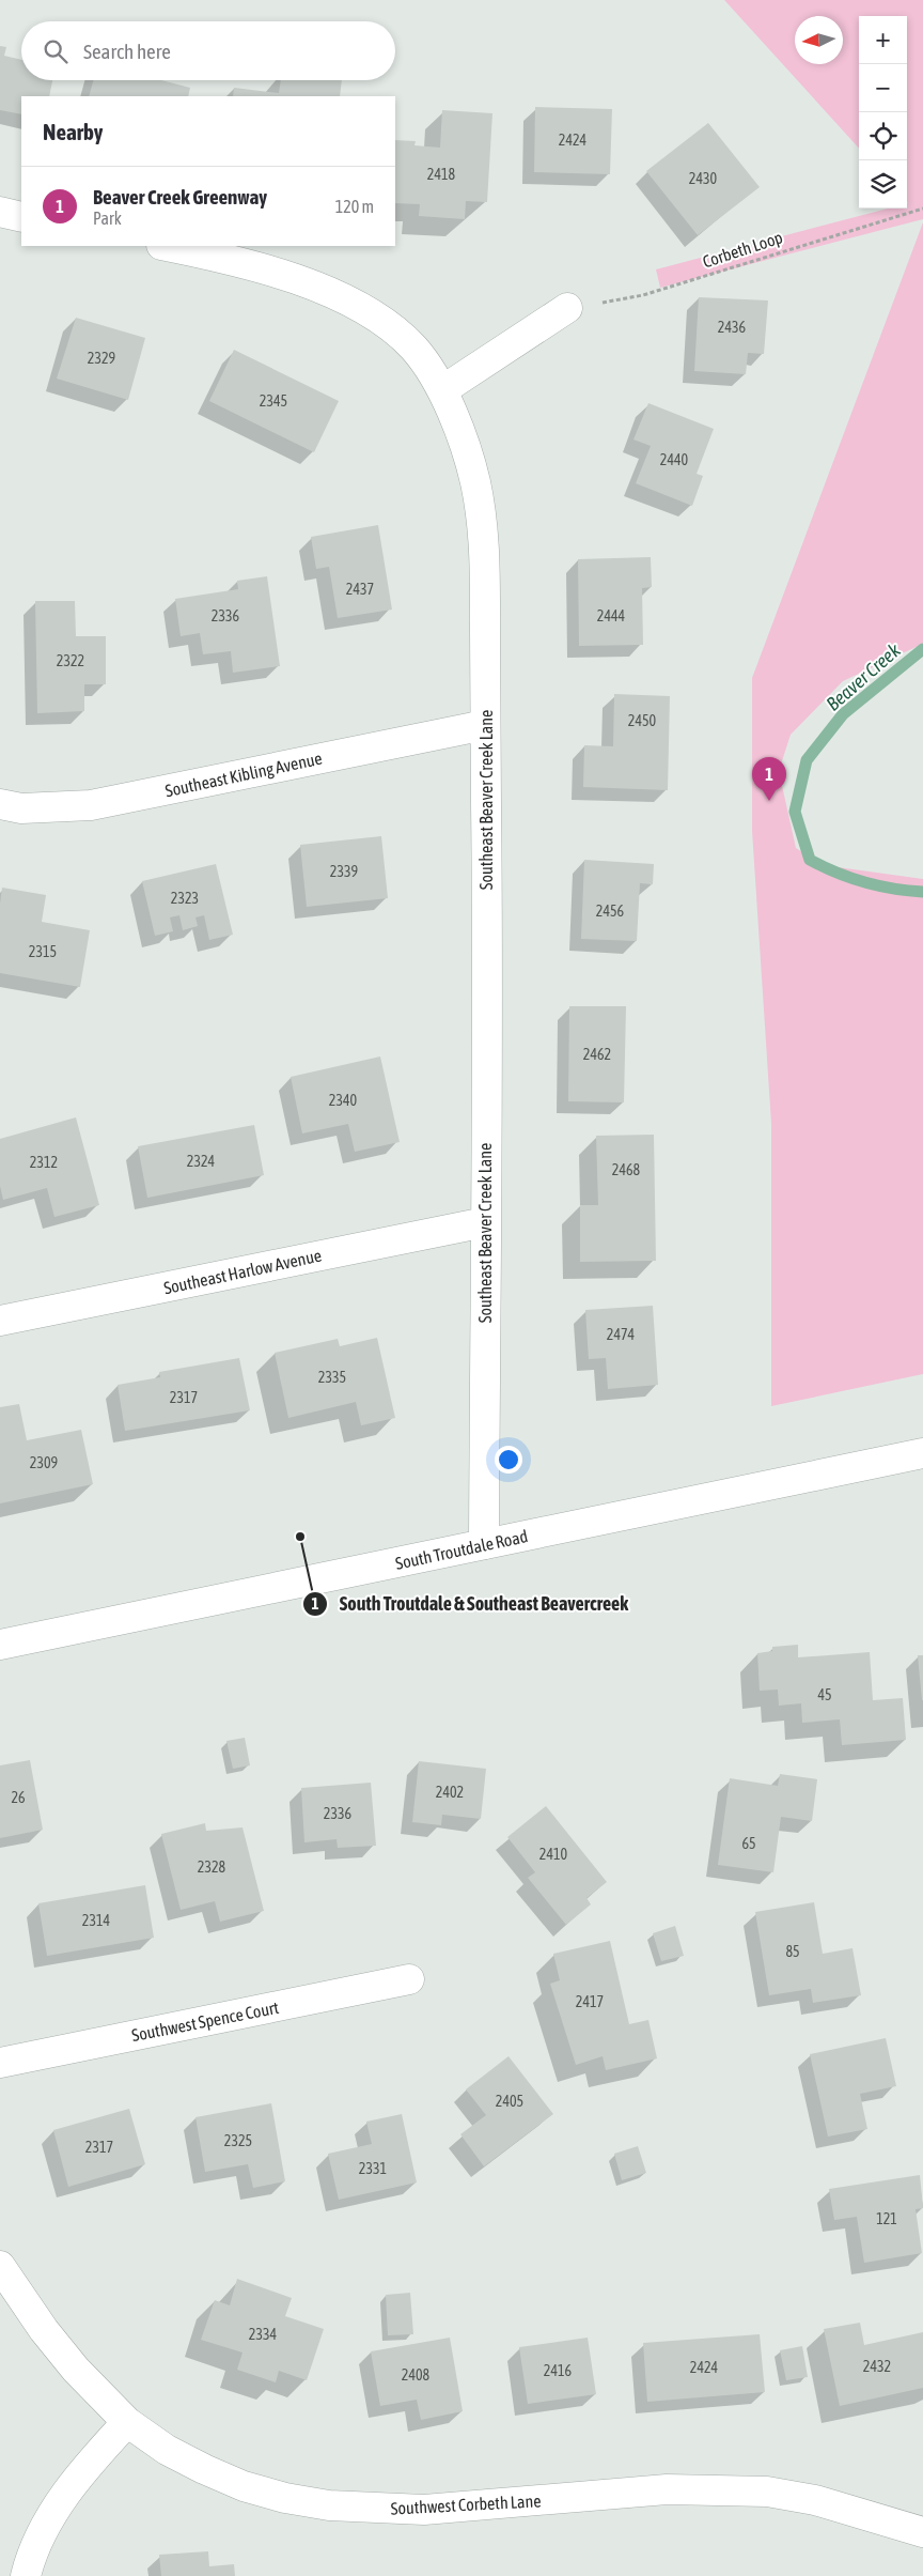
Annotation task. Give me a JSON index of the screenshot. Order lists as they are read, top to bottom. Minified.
{"streets":{"street":["Southeast Kibling Avenue","Southeast Beaver Creek Lane","Southeast Harlow Avenue","South Troutdale Road","Southwest Spence Court","Southwest Corbeth Lane"],"path":["Corbeth Loop"]},"crossings":[["Southeast Kibling Avenue","Southeast Beaver Creek Lane"],["Southeast Beaver Creek Lane","Southeast Harlow Avenue"],["Southeast Beaver Creek Lane","South Troutdale Road"]],"water":["Beaver Creek"],"places":["South Troutdale & Southeast Beavercreek"],"house_numbers":["2424","2418","2430","2436","2329","2345","2440","2437","2336","2444","2322","2450","2339","2323","2456","2315","2462","2340","2324","2312","2468","2474","2335","2317","2309","45","2402","26","2336","65","2410","2328","2314","85","2417","2405","2325","2317","2331","121","2334","2432","2424","2416","2408"],"north":"left","page":{"map_buttons":["+","−"],"search":"Search here","heading":"Nearby","list":[{"mark":"1","name":"Beaver Creek Greenway","note":"Park","value":"120 m"}],"pins":"1"}}
